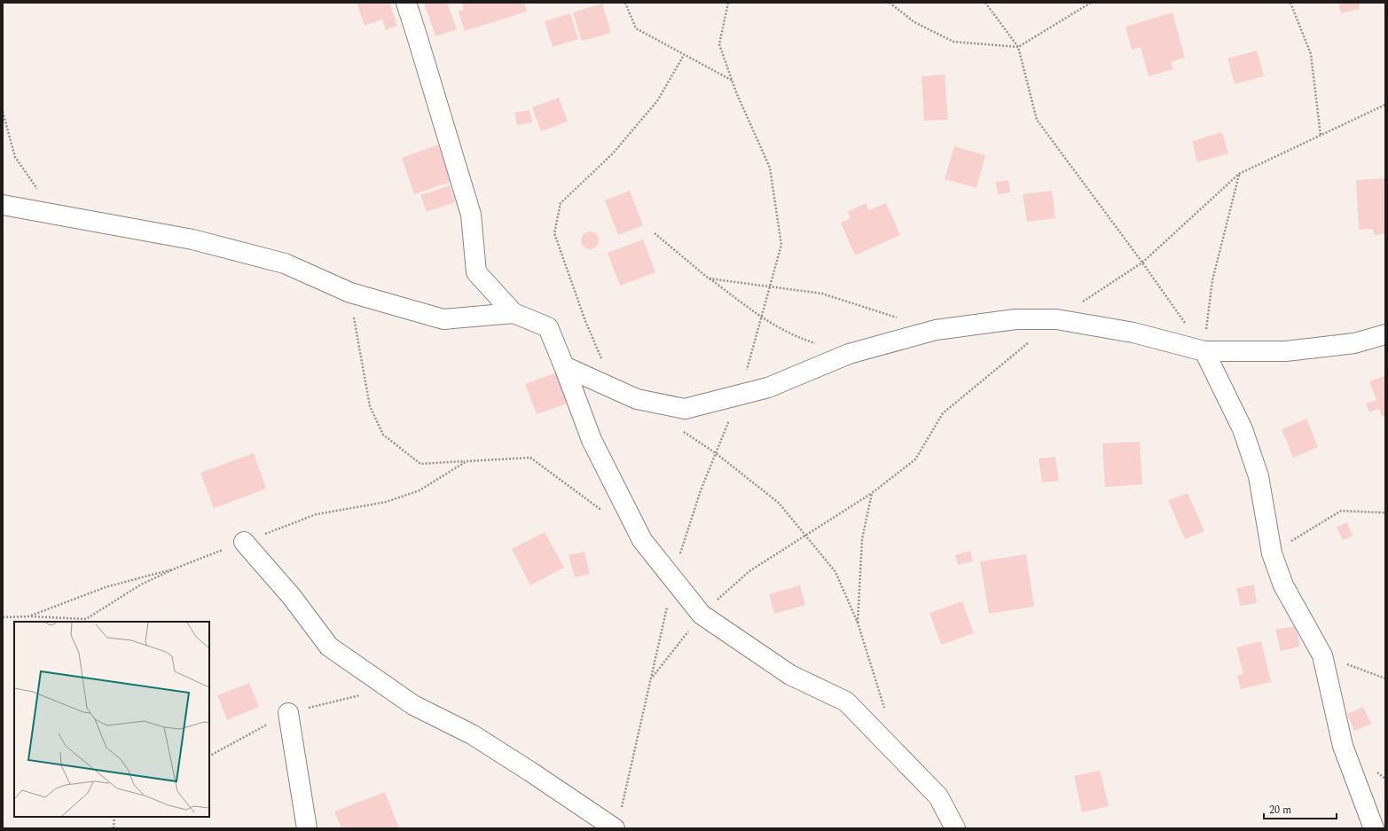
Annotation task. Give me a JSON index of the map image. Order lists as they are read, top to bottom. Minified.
{"scale_bar":"20 m"}
